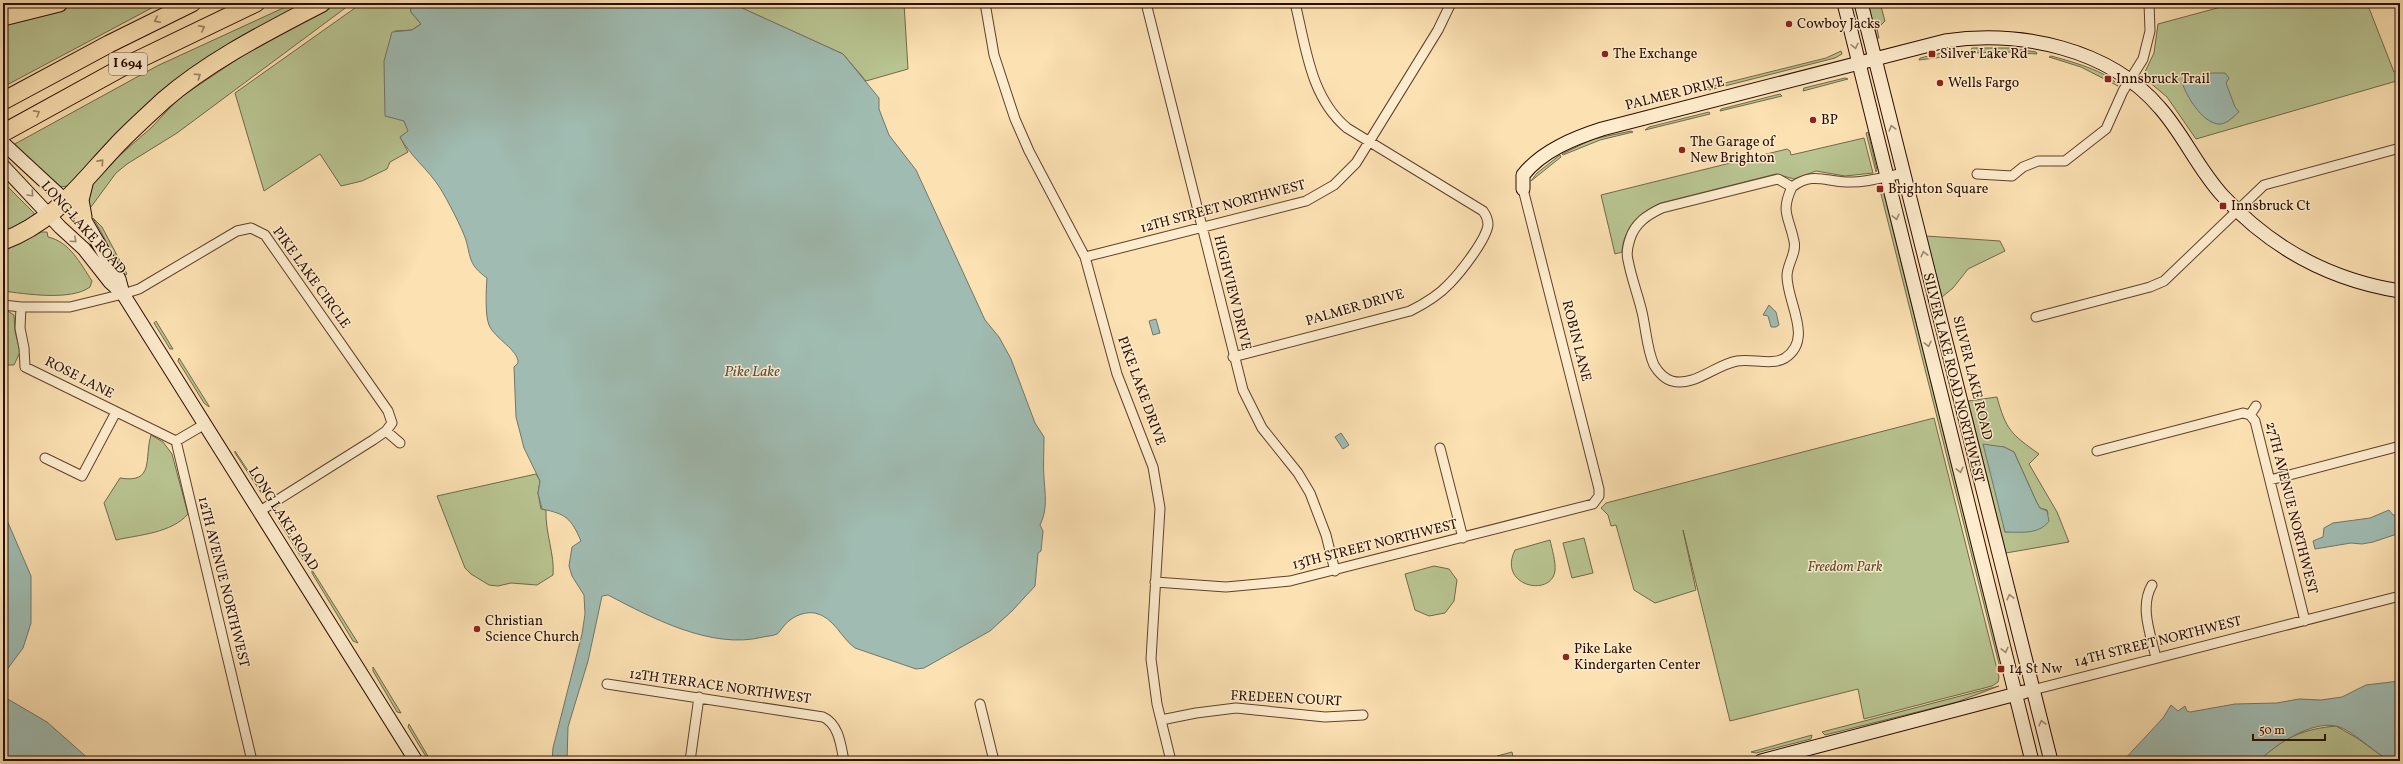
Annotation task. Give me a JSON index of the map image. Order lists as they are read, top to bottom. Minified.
{"streets":{"highway":["I 694"],"street":["PALMER DRIVE","12TH STREET NORTHWEST","LONG LAKE ROAD","PIKE LAKE CIRCLE","HIGHVIEW DRIVE","ROBIN LANE","ROSE LANE","SILVER LAKE ROAD NORTHWEST","SILVER LAKE ROAD","PIKE LAKE DRIVE","27TH AVENUE NORTHWEST","13TH STREET NORTHWEST","12TH AVENUE NORTHWEST","14TH STREET NORTHWEST","12TH TERRACE NORTHWEST","FREDEEN COURT"]},"crossings":[["PALMER DRIVE","12TH STREET NORTHWEST"],["PALMER DRIVE","HIGHVIEW DRIVE"],["PALMER DRIVE","ROBIN LANE"],["PALMER DRIVE","SILVER LAKE ROAD NORTHWEST"],["PALMER DRIVE","SILVER LAKE ROAD"],["12TH STREET NORTHWEST","HIGHVIEW DRIVE"],["12TH STREET NORTHWEST","PIKE LAKE DRIVE"],["LONG LAKE ROAD","PIKE LAKE CIRCLE"],["HIGHVIEW DRIVE","13TH STREET NORTHWEST"],["ROBIN LANE","13TH STREET NORTHWEST"],["ROSE LANE","12TH AVENUE NORTHWEST"],["SILVER LAKE ROAD NORTHWEST","14TH STREET NORTHWEST"],["SILVER LAKE ROAD","14TH STREET NORTHWEST"],["PIKE LAKE DRIVE","13TH STREET NORTHWEST"],["PIKE LAKE DRIVE","FREDEEN COURT"],["27TH AVENUE NORTHWEST","14TH STREET NORTHWEST"]],"one_way":["SILVER LAKE ROAD NORTHWEST","SILVER LAKE ROAD"],"water":["Pike Lake"],"parks":["Freedom Park"],"places":{"other":["Cowboy Jacks","The Exchange","Wells Fargo","BP","The Garage of New Brighton","Christian Science Church","Pike Lake Kindergarten Center"],"transit":["Silver Lake Rd","Innsbruck Trail","Brighton Square","Innsbruck Ct","14 St Nw"]},"scale_bar":"50 m"}
